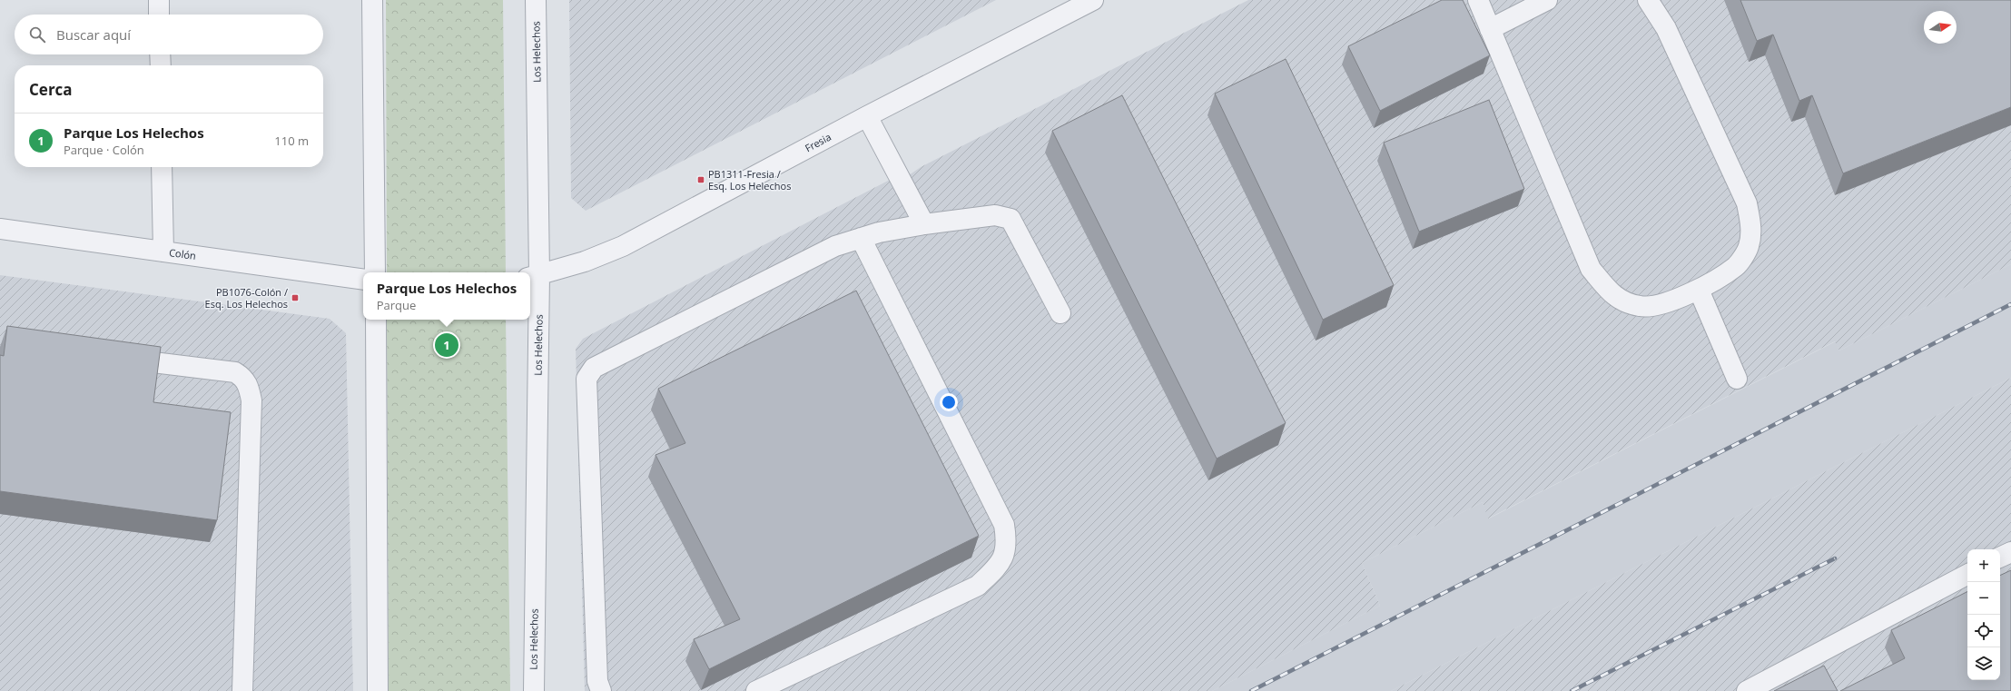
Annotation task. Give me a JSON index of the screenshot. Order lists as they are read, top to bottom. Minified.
{"streets":{"street":["Los Helechos","Fresia","Colón"]},"crossings":[["Los Helechos","Fresia"]],"places":{"transit":["PB1311-Fresia / Esq. Los Helechos","PB1076-Colón / Esq. Los Helechos"]},"north":"right","page":{"search":"Buscar aquí","heading":"Cerca","list":[{"mark":"1","name":"Parque Los Helechos","note":"Parque · Colón","value":"110 m"}],"popup":["Parque Los Helechos","Parque"],"pins":"1","map_buttons":["+","−"]}}
